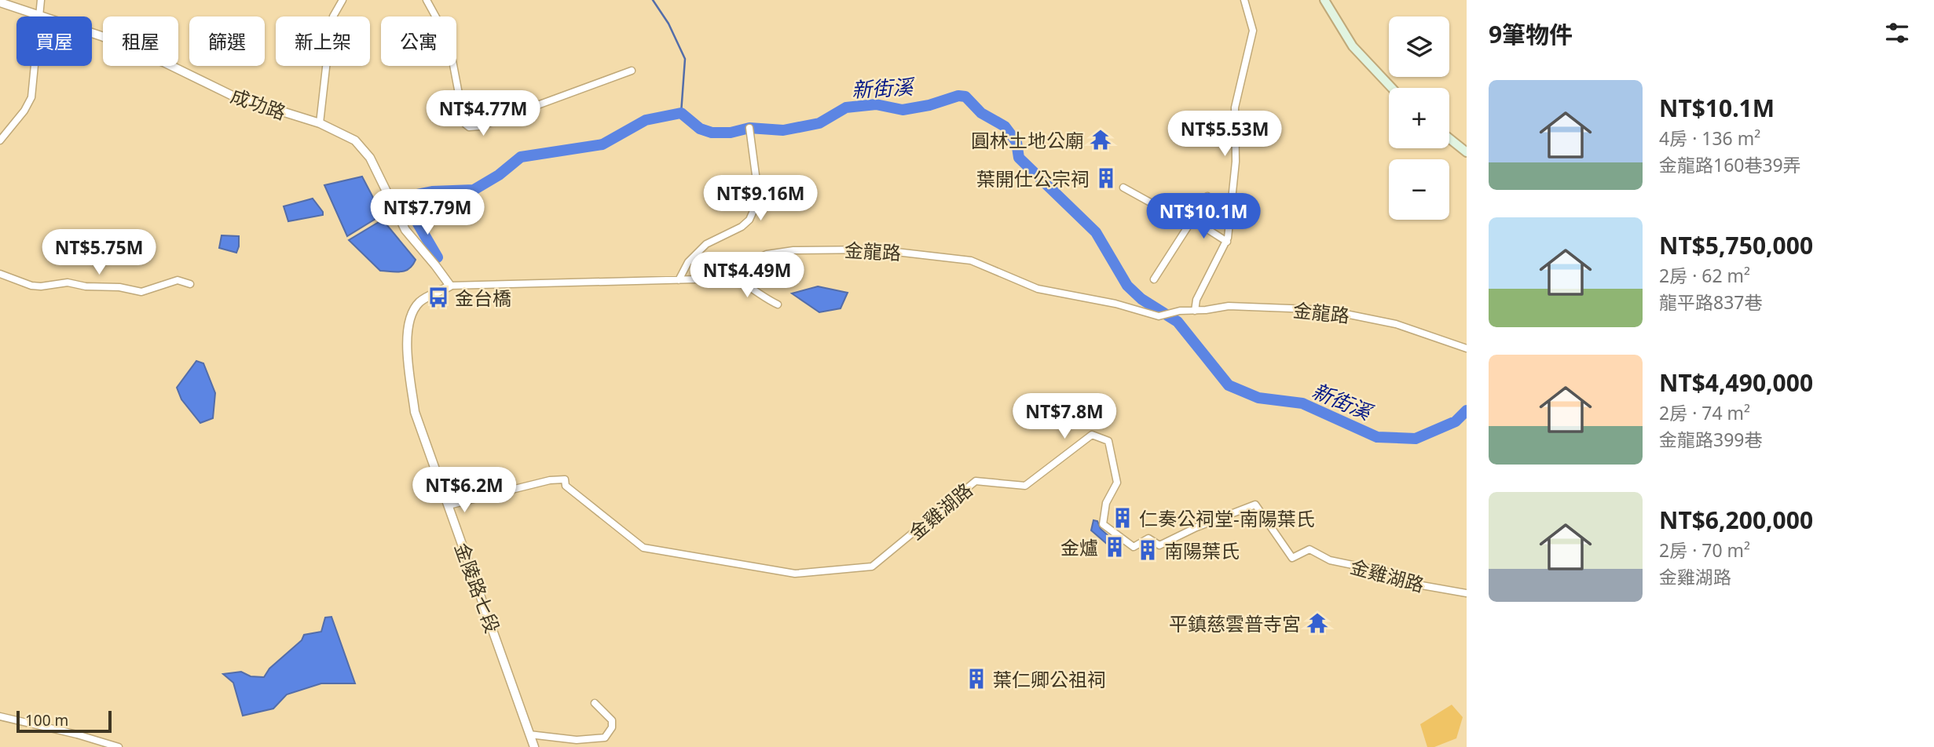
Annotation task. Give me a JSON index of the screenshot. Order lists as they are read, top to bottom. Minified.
{"streets":{"street":["成功路","金龍路","金雞湖路","金陵路七段"]},"crossings":[["成功路","金龍路"],["成功路","金陵路七段"],["金龍路","金陵路七段"],["金雞湖路","金陵路七段"]],"water":["新街溪"],"places":{"temple":["圓林土地公廟","平鎮慈雲普寺宮"],"building":["葉開仕公宗祠","仁奏公祠堂-南陽葉氏","金爐","南陽葉氏","葉仁卿公祖祠"],"bus stop":["金台橋"]},"scale_bar":"100 m","page":{"heading":"9筆物件","map_buttons":["+","−"],"chip":["買屋","租屋","篩選","新上架","公寓"],"list":[{"name":"NT$10.1M","note":"4房 · 136 m² · 金龍路160巷39弄"},{"name":"NT$5,750,000","note":"2房 · 62 m² · 龍平路837巷"},{"name":"NT$4,490,000","note":"2房 · 74 m² · 金龍路399巷"},{"name":"NT$6,200,000","note":"2房 · 70 m² · 金雞湖路"}],"price":["NT$4.77M","NT$5.53M","NT$9.16M","NT$7.79M","NT$10.1M","NT$5.75M","NT$4.49M","NT$7.8M","NT$6.2M"],"scale":"100 m"}}
